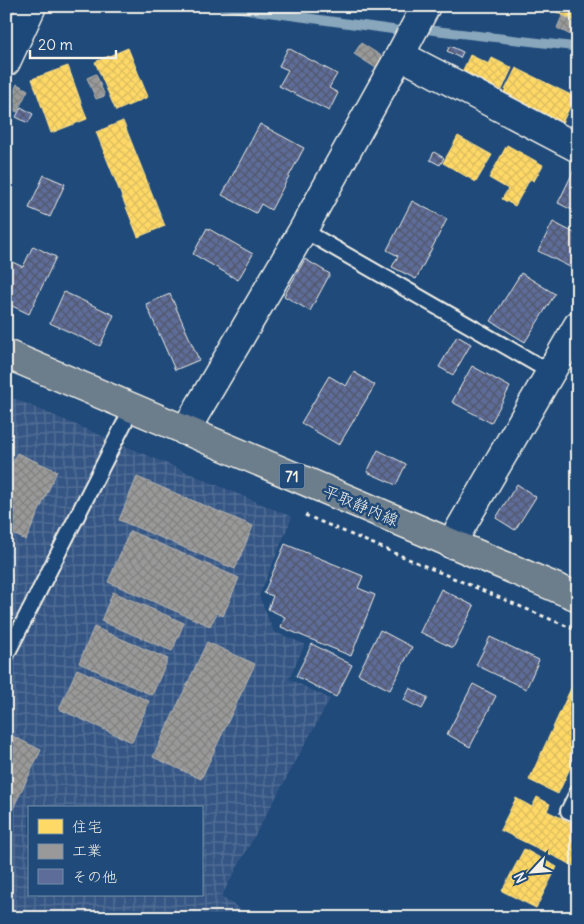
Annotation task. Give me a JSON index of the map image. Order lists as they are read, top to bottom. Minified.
{"streets":{"main road":["71","平取静内線"]},"legend":["住宅","工業","その他"],"scale_bar":"20 m","north":"bottom left"}
